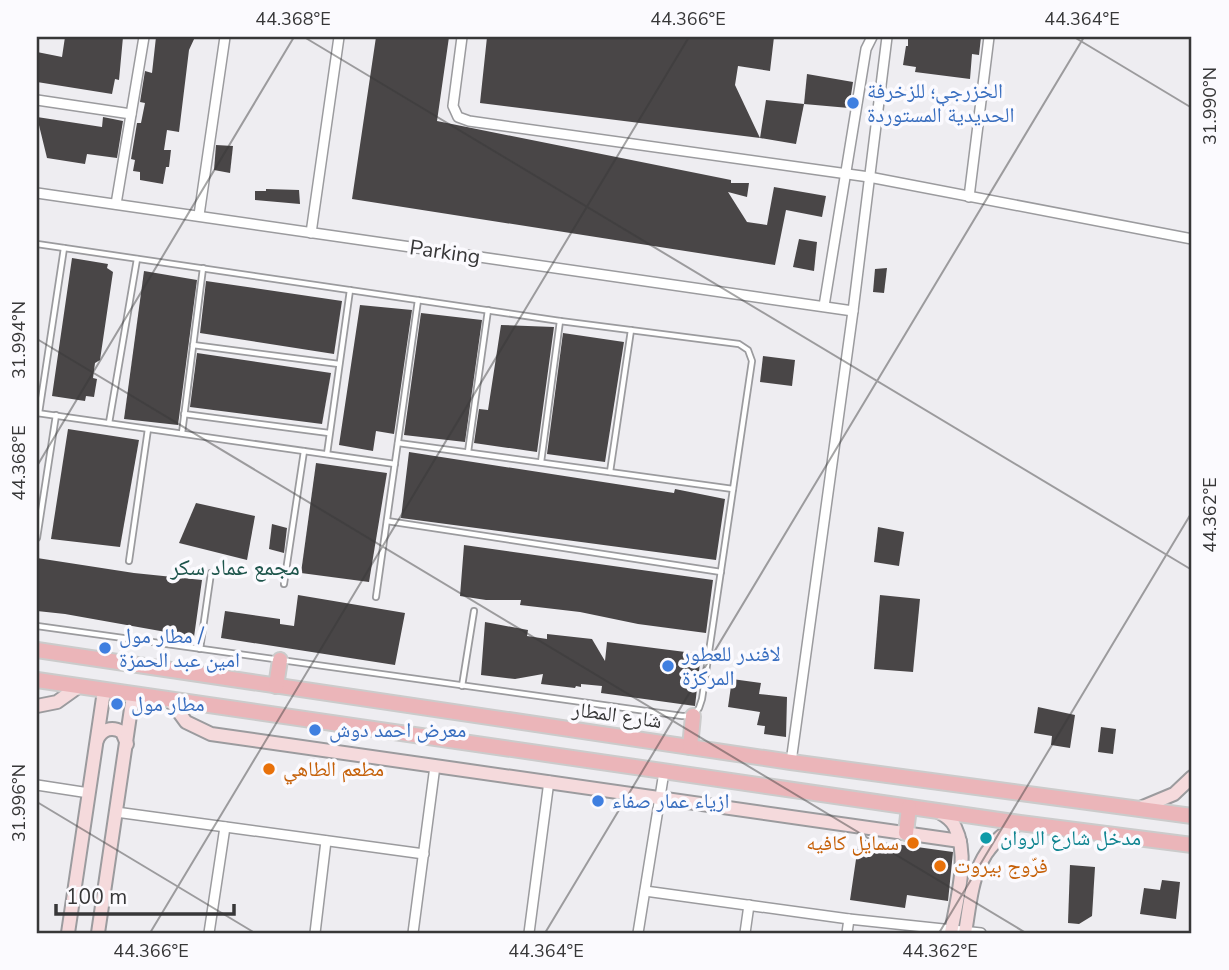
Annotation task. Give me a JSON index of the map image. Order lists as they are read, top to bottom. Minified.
{"streets":{"main road":["شارع المطار"],"street":["Parking"]},"districts":["مجمع عماد سكر"],"places":["الخزرجي؛ للزخرفة الحديدية المستوردة","مطار مول / امين عبد الحمزة","لافندر للعطور المركزة","مطار مول","معرض احمد دوش","مطعم الطاهي","ازياء عمار صفاء","مدخل شارع الروان","سمايل كافيه","فرّوج بيروت"],"scale_bar":"100 m","coordinates":["44.368°E","44.366°E","44.364°E","31.990°N","31.994°N","44.362°E","31.996°N"]}
